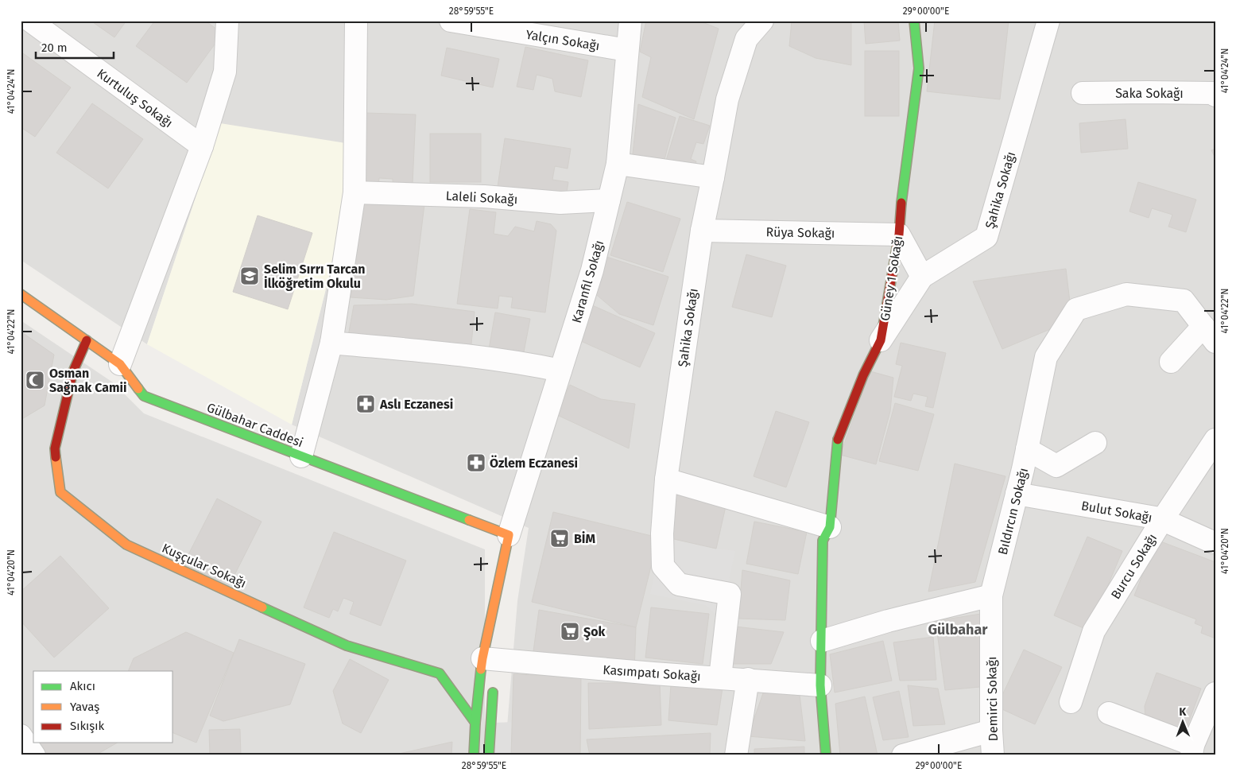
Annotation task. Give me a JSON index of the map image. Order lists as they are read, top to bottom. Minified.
{"streets":{"street":["Yalçın Sokağı","Saka Sokağı","Kurtuluş Sokağı","Şahika Sokağı","Laleli Sokağı","Rüya Sokağı","Güney 1 Sokağı","Karanfil Sokağı","Gülbahar Caddesi","Bıldırcın Sokağı","Bulut Sokağı","Kuşçular Sokağı","Burcu Sokağı","Kasımpatı Sokağı","Demirci Sokağı"]},"crossings":[["Yalçın Sokağı","Karanfil Sokağı"],["Şahika Sokağı","Rüya Sokağı"],["Şahika Sokağı","Güney 1 Sokağı"],["Şahika Sokağı","Kasımpatı Sokağı"],["Laleli Sokağı","Karanfil Sokağı"],["Rüya Sokağı","Güney 1 Sokağı"],["Karanfil Sokağı","Gülbahar Caddesi"],["Gülbahar Caddesi","Kuşçular Sokağı"],["Bıldırcın Sokağı","Bulut Sokağı"],["Bıldırcın Sokağı","Demirci Sokağı"],["Bulut Sokağı","Burcu Sokağı"]],"districts":["Gülbahar"],"places":{"school or university":["Selim Sırrı Tarcan İlköğretim Okulu"],"mosque":["Osman Sağnak Camii"],"pharmacy":["Aslı Eczanesi","Özlem Eczanesi"],"supermarket":["BİM","Şok"]},"legend":["Akıcı","Yavaş","Sıkışık"],"scale_bar":"20 m","north":"top","coordinates":["28°59'55\"E","29°00'00\"E","41°04'24\"N","41°04'22\"N","41°04'20\"N"]}
